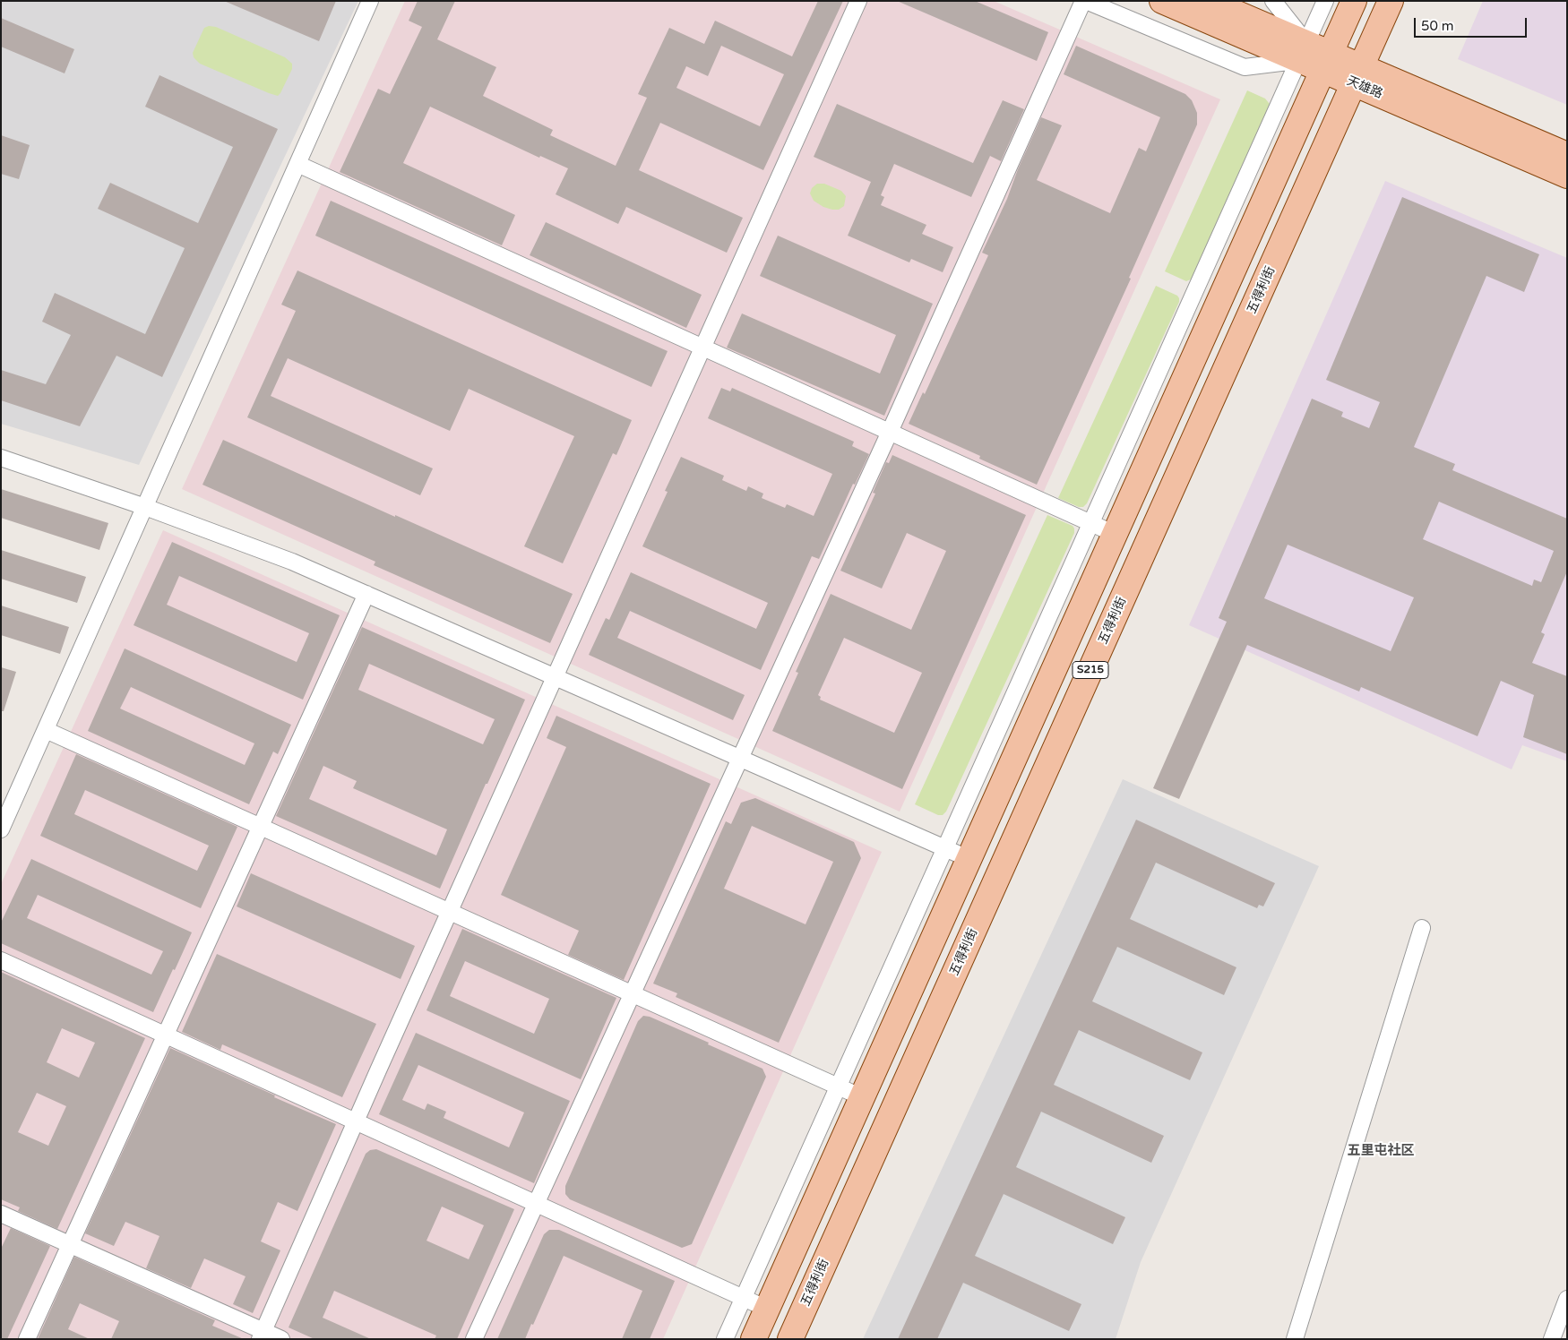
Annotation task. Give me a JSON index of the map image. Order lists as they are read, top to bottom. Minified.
{"streets":{"main road":["天雄路","五得利街","S215"]},"crossings":[["天雄路","五得利街"],["天雄路","S215"]],"districts":["五里屯社区"],"scale_bar":"50 m"}
